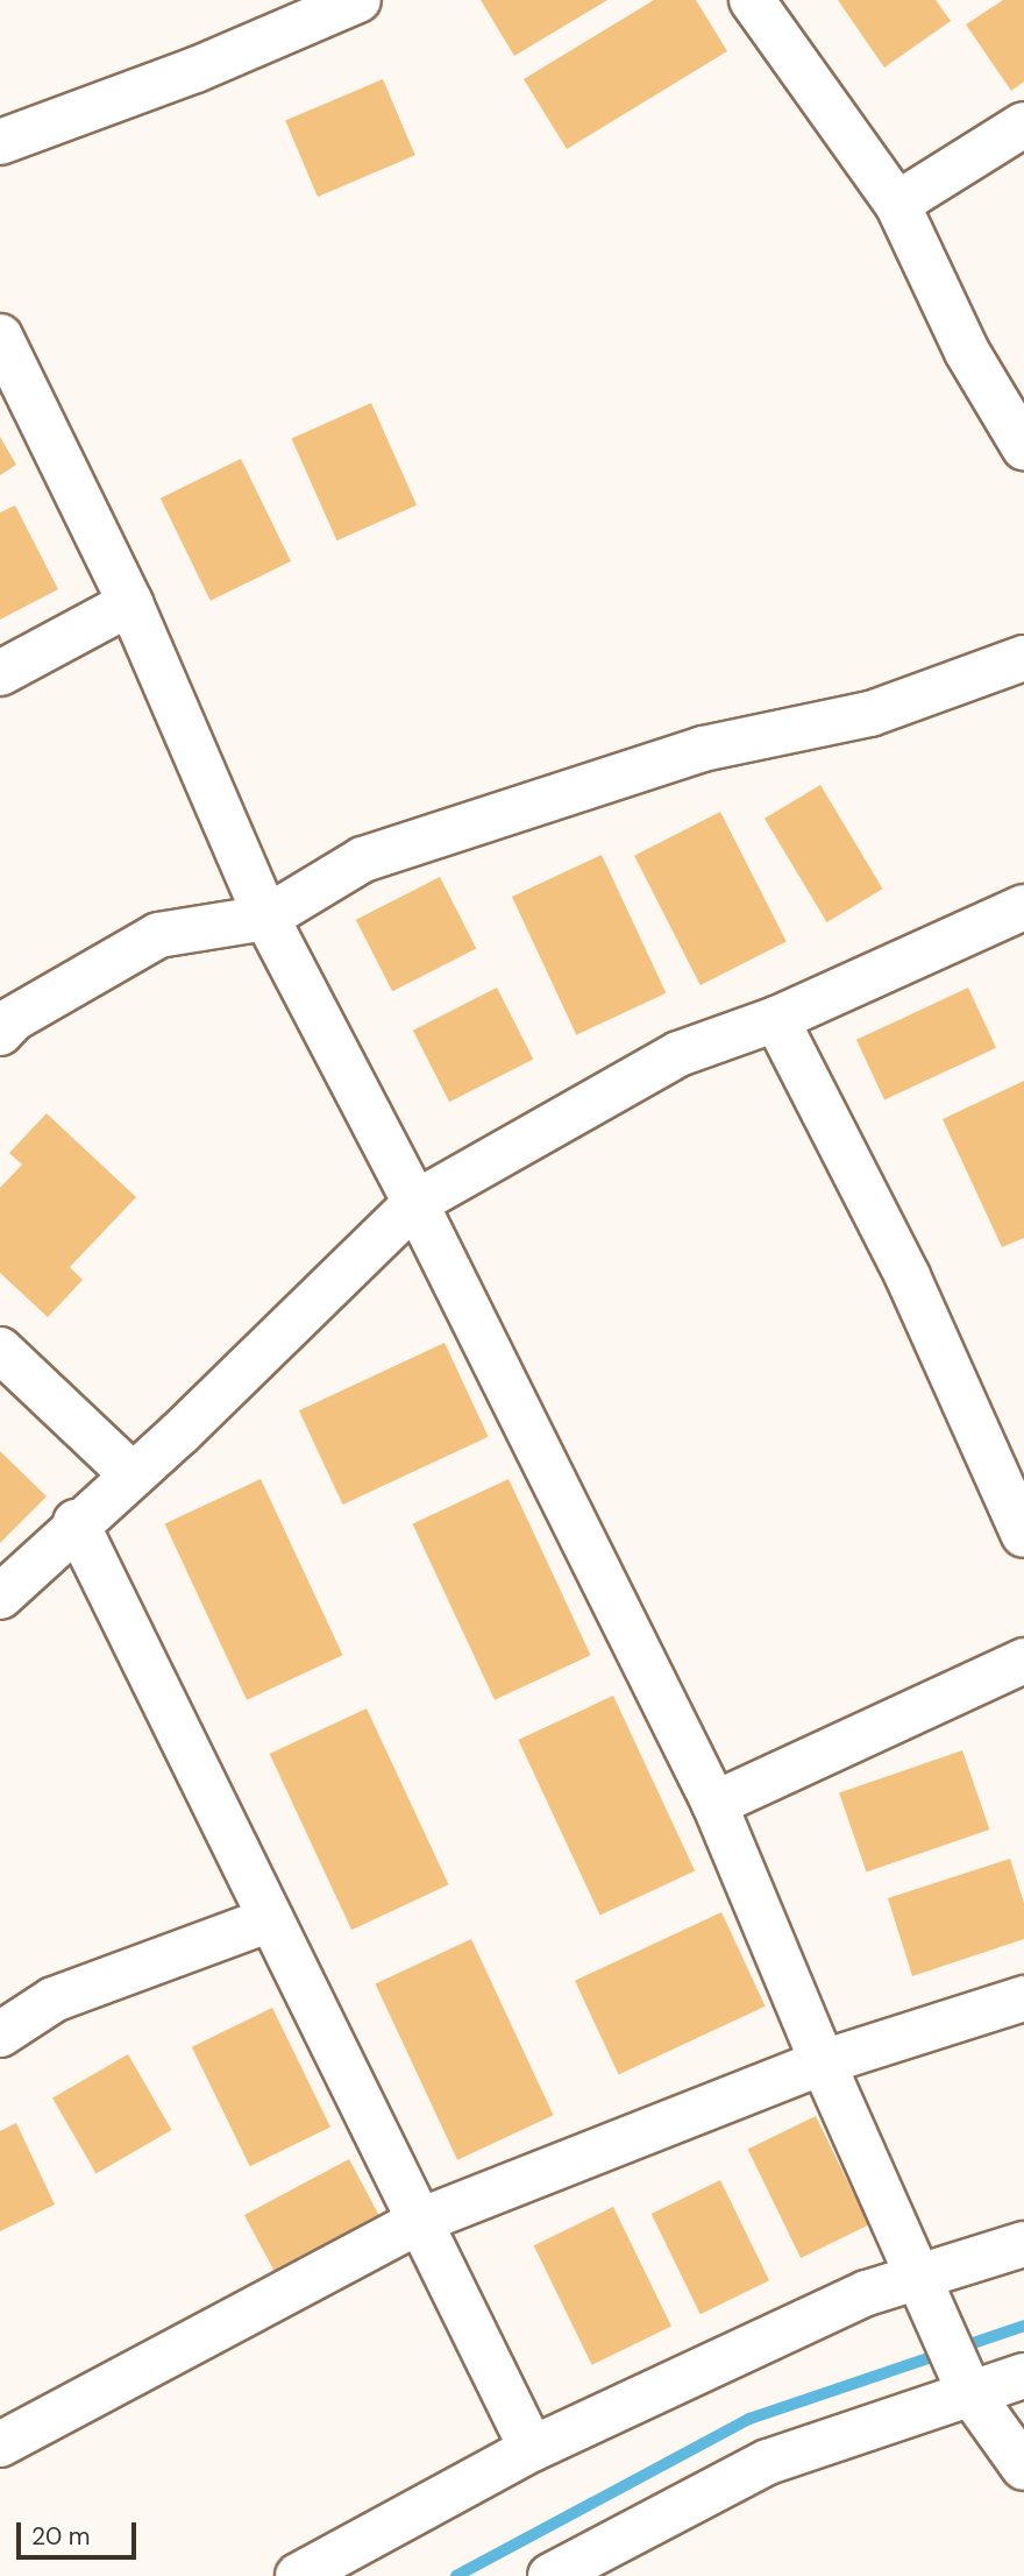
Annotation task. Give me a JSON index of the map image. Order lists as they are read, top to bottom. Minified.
{"scale_bar":"20 m"}
